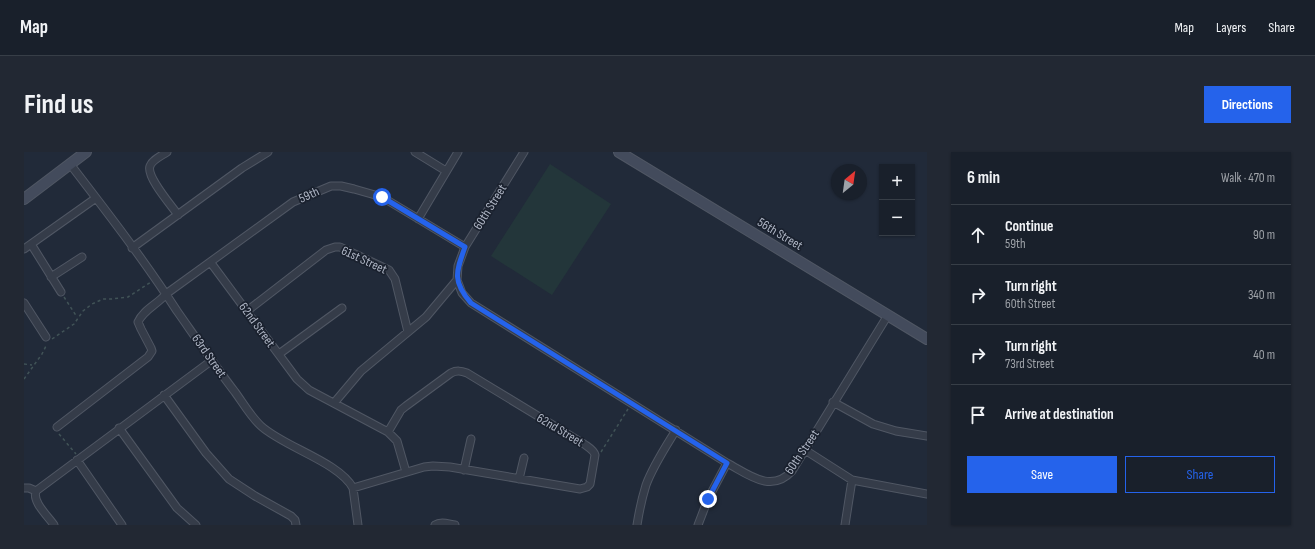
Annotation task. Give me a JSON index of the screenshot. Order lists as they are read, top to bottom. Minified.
{"streets":{"street":["59th","60th Street","56th Street","61st Street","62nd Street","63rd Street"]},"crossings":[["59th","60th Street"],["59th","62nd Street"],["59th","63rd Street"],["60th Street","56th Street"],["61st Street","62nd Street"],["62nd Street","63rd Street"]],"north":"top right","page":{"header":"Map","nav":["Map","Layers","Share"],"buttons":["Directions",["Save","Share"]],"title":"Find us","heading":["6 min","Walk · 470 m"],"map_buttons":["+","−"],"list":[["Continue","59th","90 m"],["Turn right","60th Street","340 m"],["Turn right","73rd Street","40 m"],"Arrive at destination"]}}
